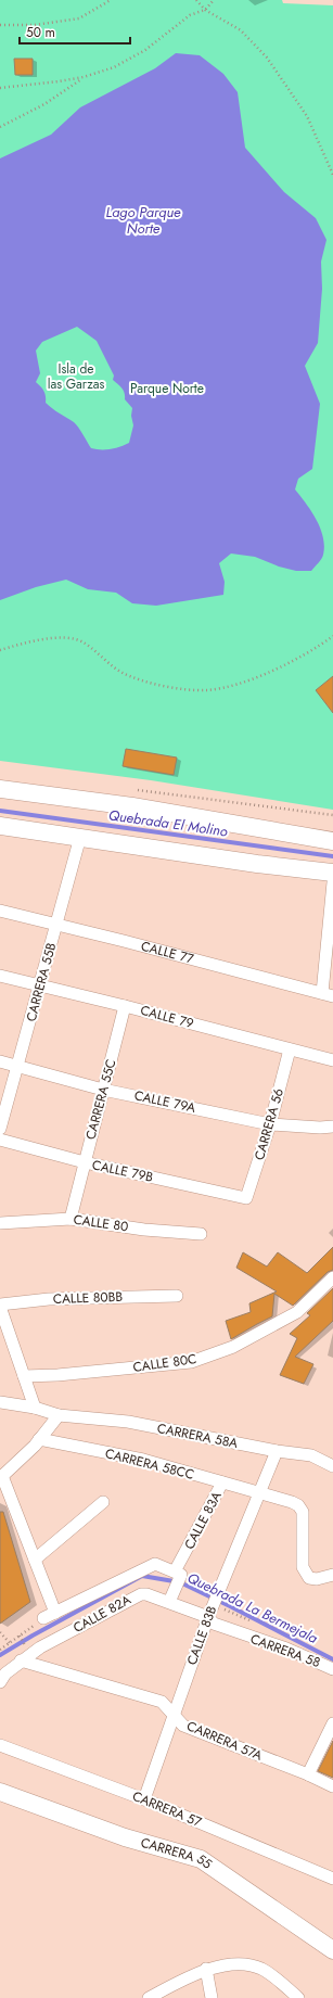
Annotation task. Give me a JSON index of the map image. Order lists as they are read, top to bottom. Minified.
{"streets":{"main road":["CARRERA 55"],"street":["CALLE 77","CARRERA 55B","CALLE 79","CARRERA 55C","CALLE 79A","CARRERA 56","CALLE 79B","CALLE 80","CALLE 80BB","CALLE 80C","CARRERA 58A","CARRERA 58CC","CALLE 83A","CALLE 82A","CALLE 83B","CARRERA 58","CARRERA 57A","CARRERA 57"]},"crossings":[["CALLE 77","CARRERA 55B"],["CARRERA 55B","CALLE 79"],["CARRERA 55B","CALLE 79A"],["CALLE 79","CARRERA 55C"],["CALLE 79","CARRERA 56"],["CARRERA 55C","CALLE 79A"],["CARRERA 55C","CALLE 79B"],["CARRERA 55C","CALLE 80"],["CALLE 79A","CARRERA 56"],["CARRERA 56","CALLE 79B"],["CARRERA 58A","CALLE 83B"],["CARRERA 58CC","CALLE 83A"],["CARRERA 58CC","CALLE 83B"],["CALLE 83A","CALLE 82A"],["CALLE 82A","CALLE 83B"],["CALLE 82A","CARRERA 58"],["CALLE 82A","CARRERA 57A"],["CALLE 83B","CARRERA 57A"],["CALLE 83B","CARRERA 57"]],"water":["Lago Parque Norte","Quebrada El Molino","Quebrada La Bermejala"],"parks":["Isla de las Garzas","Parque Norte"],"scale_bar":"50 m"}
